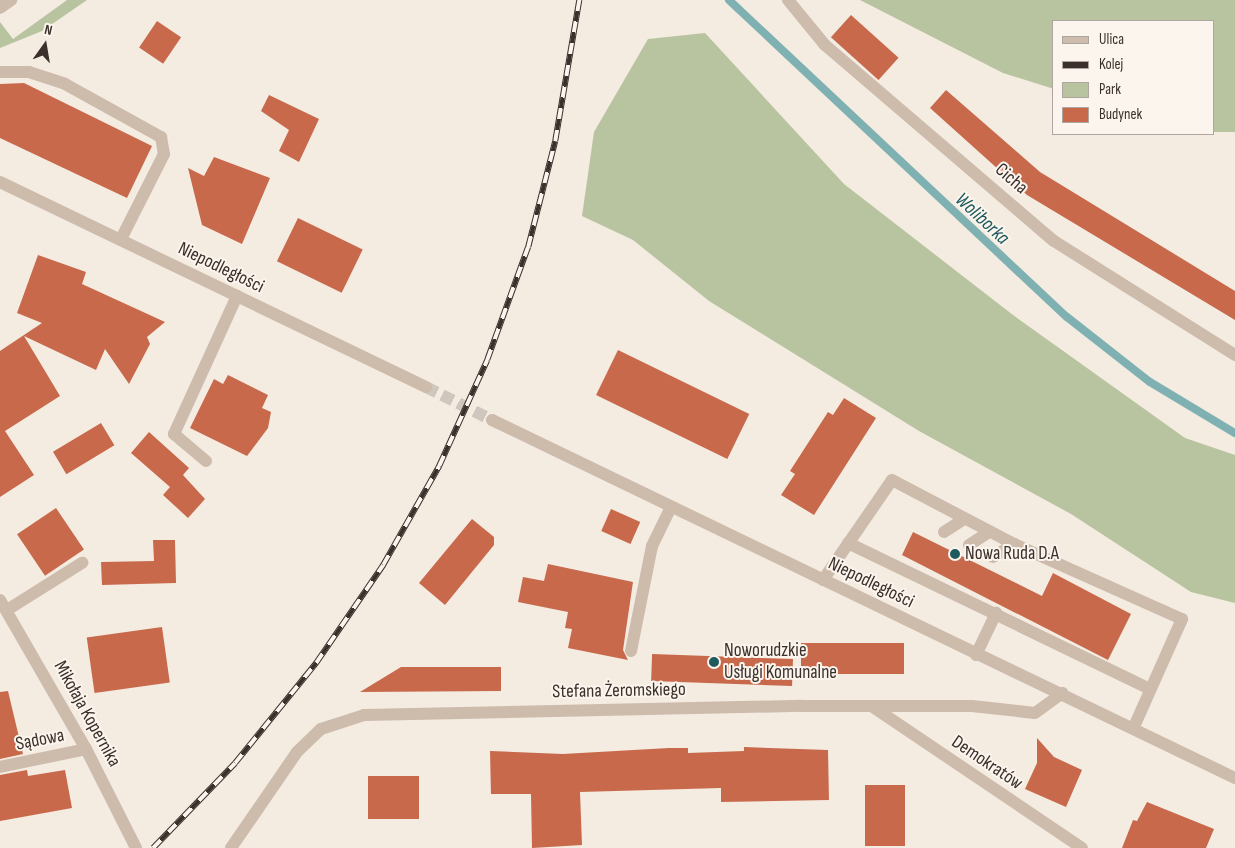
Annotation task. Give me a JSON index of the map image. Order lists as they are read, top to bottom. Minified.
{"streets":{"street":["Cicha","Niepodległości","Stefana Żeromskiego","Mikołaja Kopernika","Sądowa","Demokratów"]},"crossings":[["Niepodległości","Stefana Żeromskiego"],["Stefana Żeromskiego","Demokratów"],["Mikołaja Kopernika","Sądowa"]],"water":["Woliborka"],"places":["Nowa Ruda D.A","Noworudzkie Usługi Komunalne"],"legend":["Ulica","Kolej","Park","Budynek"],"north":"top"}
